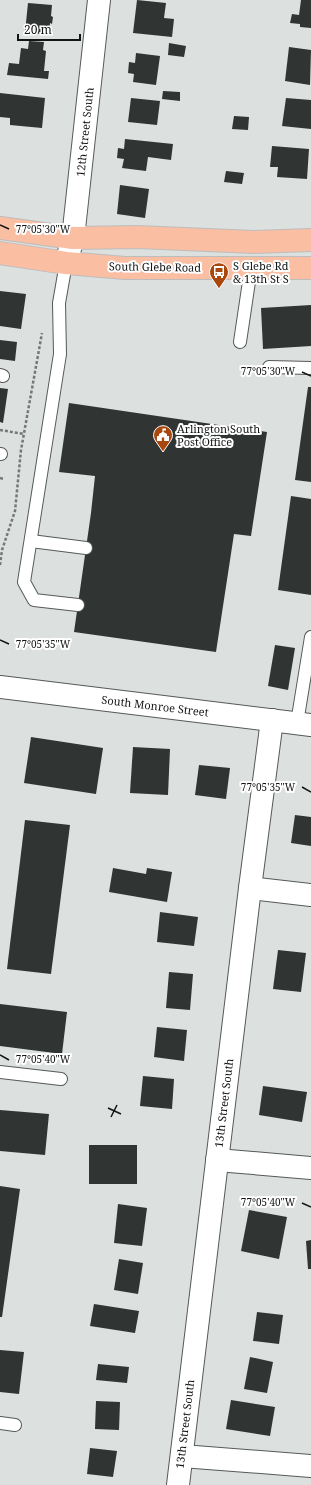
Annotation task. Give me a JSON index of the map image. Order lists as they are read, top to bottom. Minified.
{"streets":{"main road":["South Glebe Road"],"street":["12th Street South","South Monroe Street","13th Street South"]},"crossings":[["12th Street South","South Glebe Road"],["South Monroe Street","13th Street South"]],"places":{"bus stop":["S Glebe Rd & 13th St S"],"public building":["Arlington South Post Office"]},"scale_bar":"20 m","coordinates":["77°05'30\"W","77°05'35\"W","77°05'40\"W"]}
